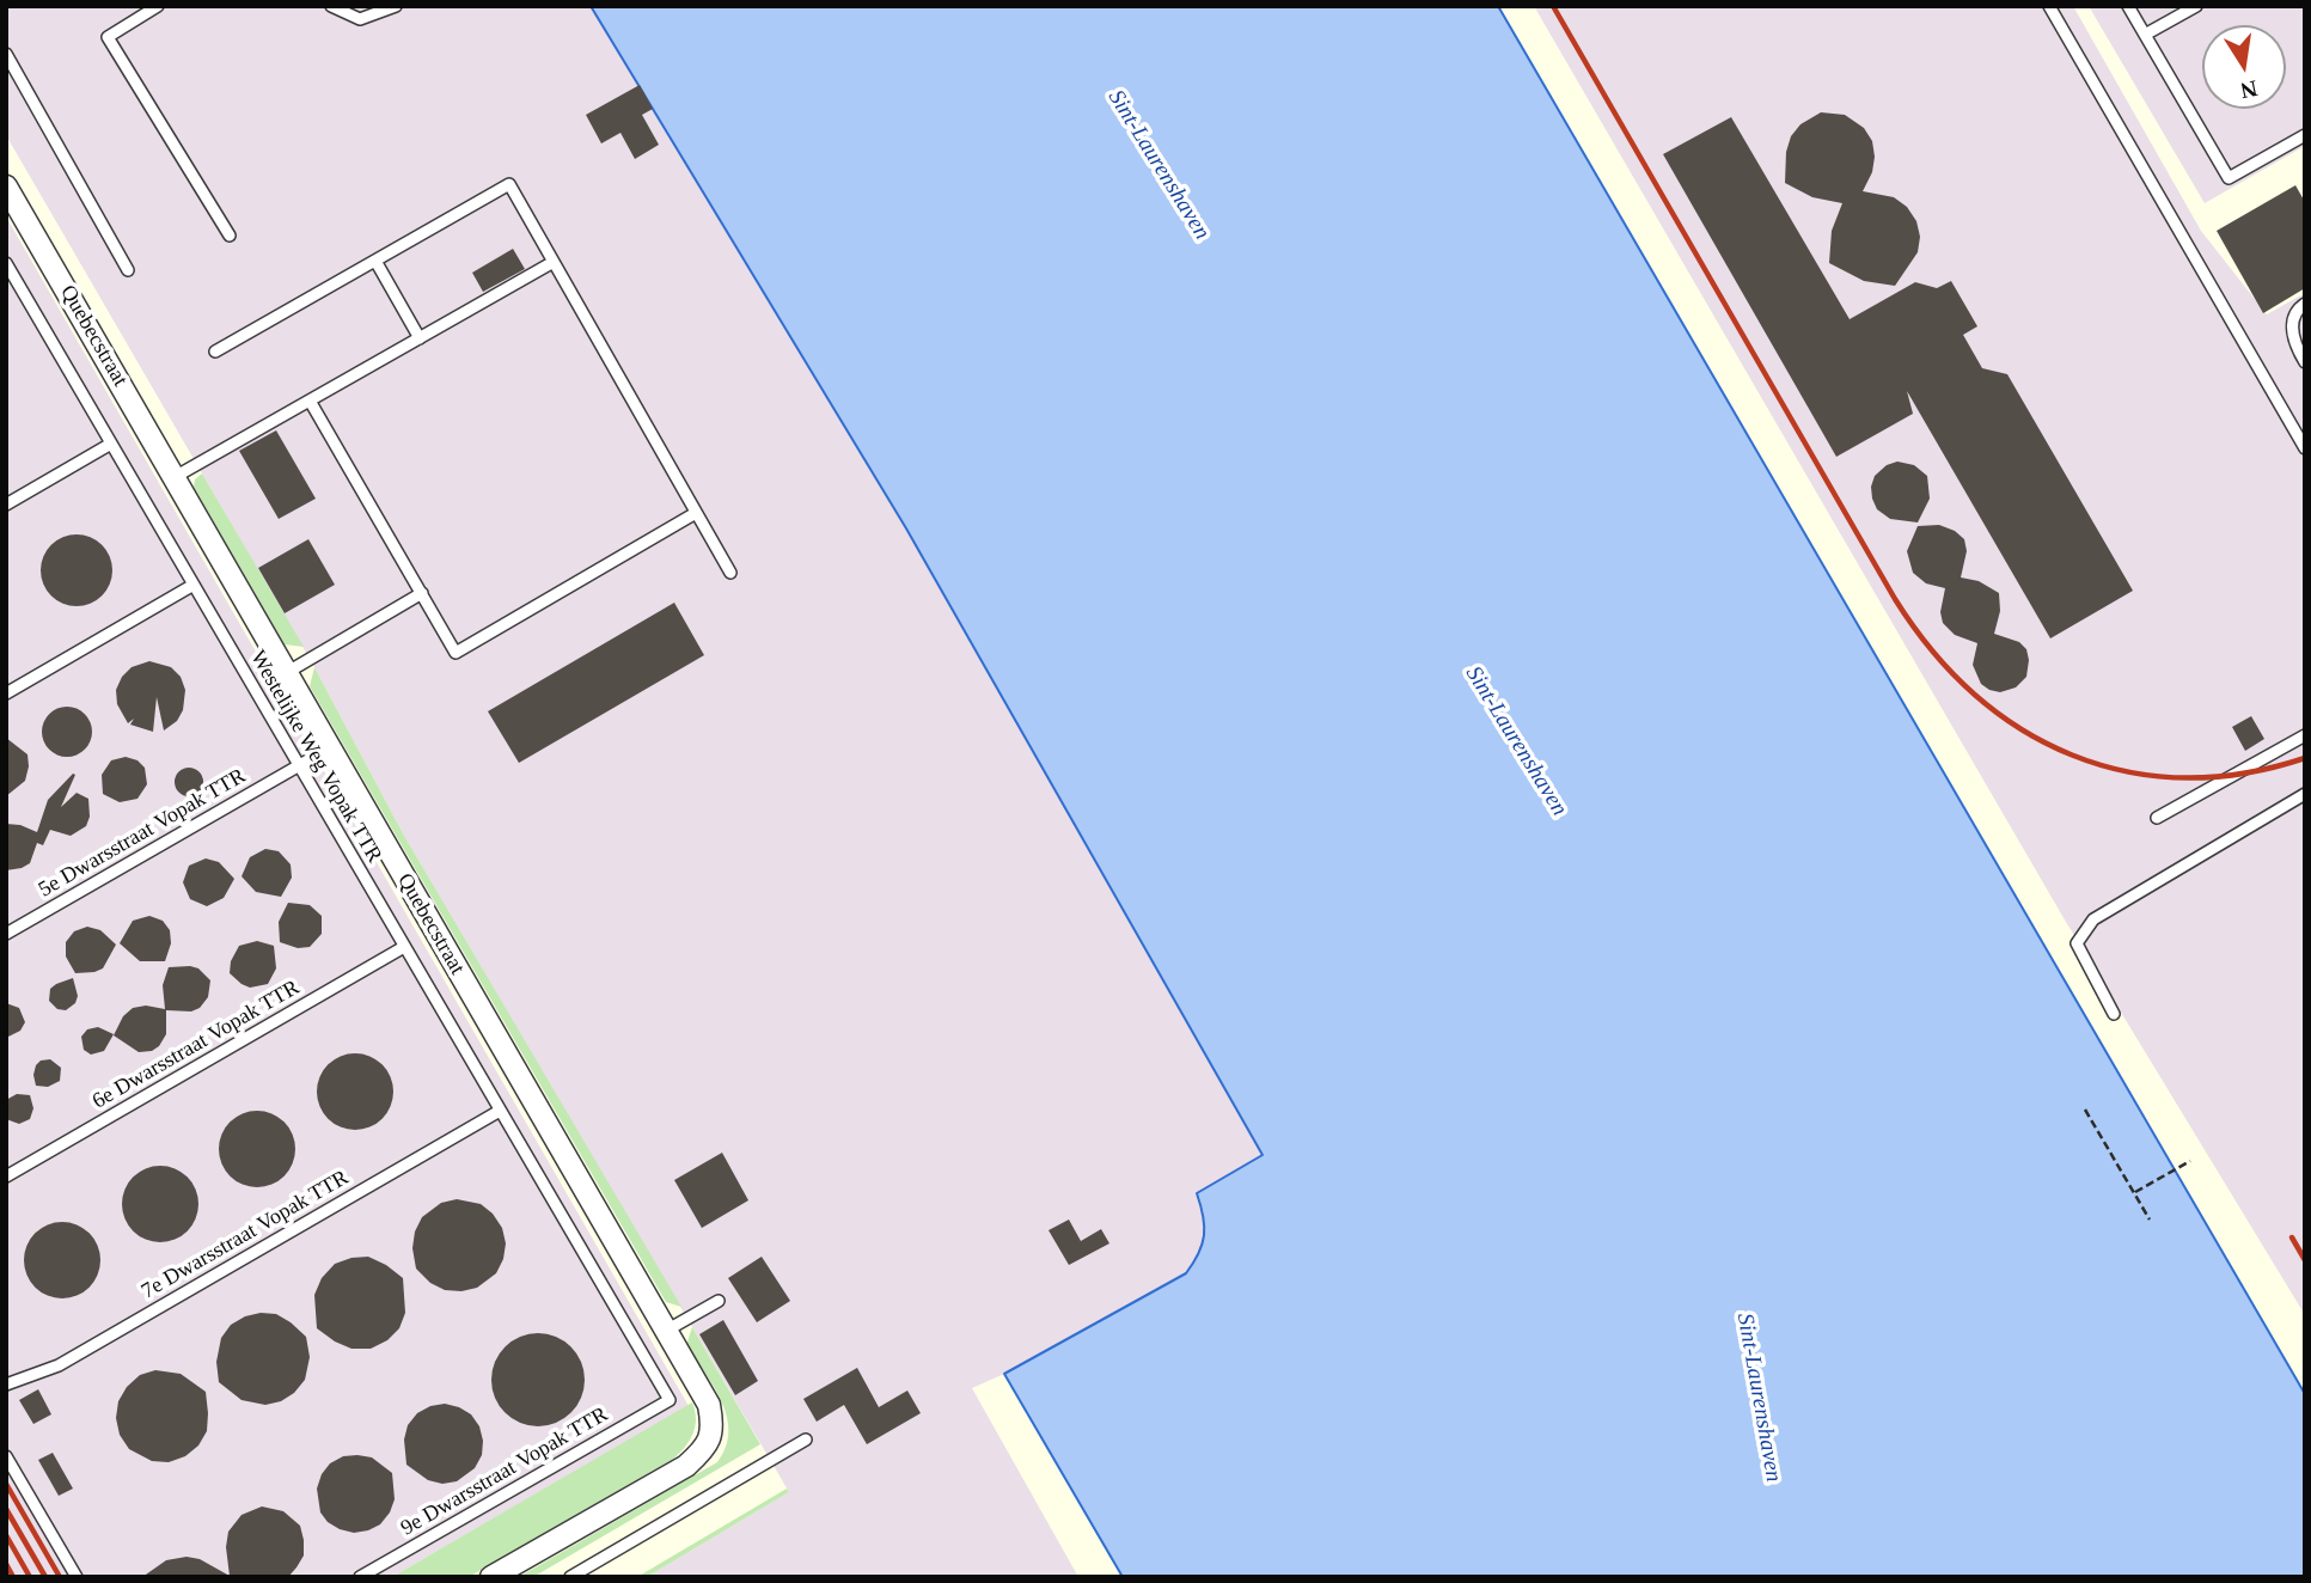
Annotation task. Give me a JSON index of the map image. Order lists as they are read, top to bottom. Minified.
{"streets":{"street":["Quebecstraat"],"lane":["Westelijke Weg Vopak TTR","5e Dwarsstraat Vopak TTR","6e Dwarsstraat Vopak TTR","7e Dwarsstraat Vopak TTR","9e Dwarsstraat Vopak TTR"]},"crossings":[["Quebecstraat","5e Dwarsstraat Vopak TTR"],["Westelijke Weg Vopak TTR","5e Dwarsstraat Vopak TTR"],["Westelijke Weg Vopak TTR","6e Dwarsstraat Vopak TTR"],["Westelijke Weg Vopak TTR","7e Dwarsstraat Vopak TTR"],["Westelijke Weg Vopak TTR","9e Dwarsstraat Vopak TTR"]],"water":["Sint-Laurenshaven"],"north":"bottom"}
